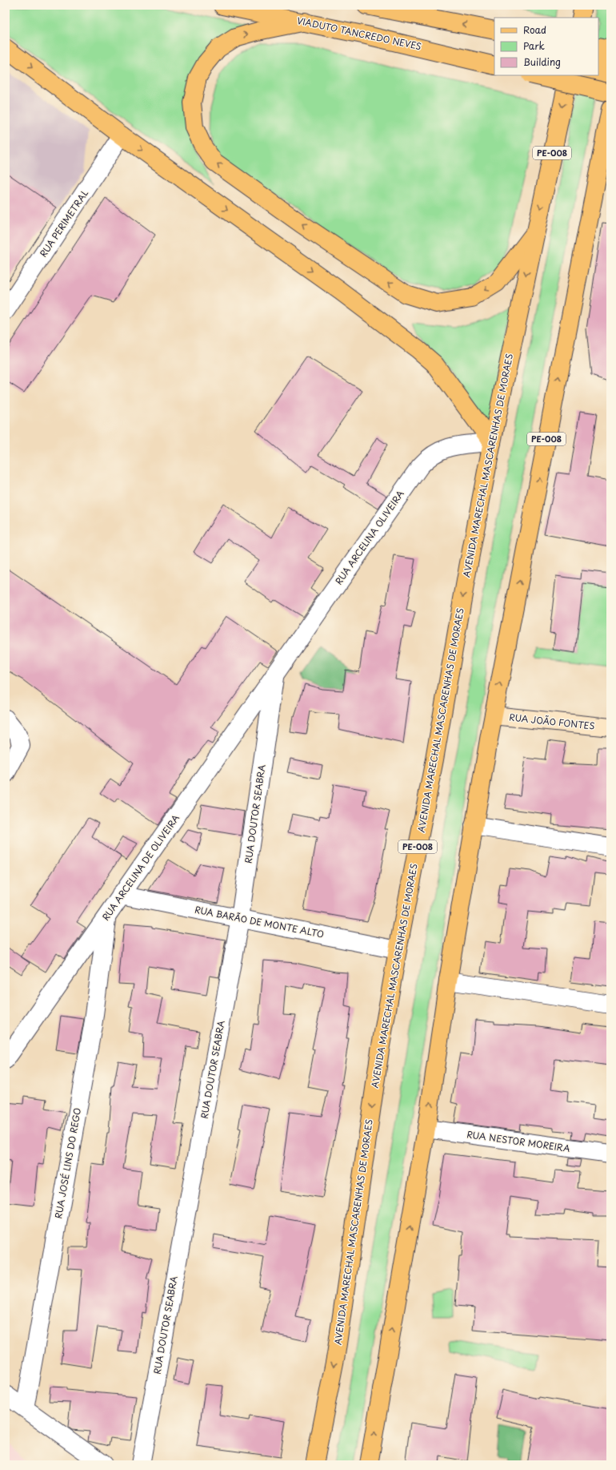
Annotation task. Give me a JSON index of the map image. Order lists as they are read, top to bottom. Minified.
{"streets":{"main road":["VIADUTO TANCREDO NEVES","PE-008","AVENIDA MARECHAL MASCARENHAS DE MORAES"],"street":["RUA PERIMETRAL","RUA ARCELINA OLIVEIRA","RUA JOÃO FONTES","RUA DOUTOR SEABRA","RUA ARCELINA DE OLIVEIRA","RUA BARÃO DE MONTE ALTO","RUA NESTOR MOREIRA","RUA JOSÉ LINS DO REGO"]},"crossings":[["PE-008","RUA JOÃO FONTES"],["PE-008","RUA NESTOR MOREIRA"],["AVENIDA MARECHAL MASCARENHAS DE MORAES","RUA ARCELINA OLIVEIRA"],["AVENIDA MARECHAL MASCARENHAS DE MORAES","RUA BARÃO DE MONTE ALTO"],["RUA ARCELINA OLIVEIRA","RUA DOUTOR SEABRA"],["RUA ARCELINA OLIVEIRA","RUA ARCELINA DE OLIVEIRA"],["RUA DOUTOR SEABRA","RUA ARCELINA DE OLIVEIRA"],["RUA DOUTOR SEABRA","RUA BARÃO DE MONTE ALTO"],["RUA ARCELINA DE OLIVEIRA","RUA BARÃO DE MONTE ALTO"],["RUA ARCELINA DE OLIVEIRA","RUA JOSÉ LINS DO REGO"]],"legend":["Road","Park","Building"]}
